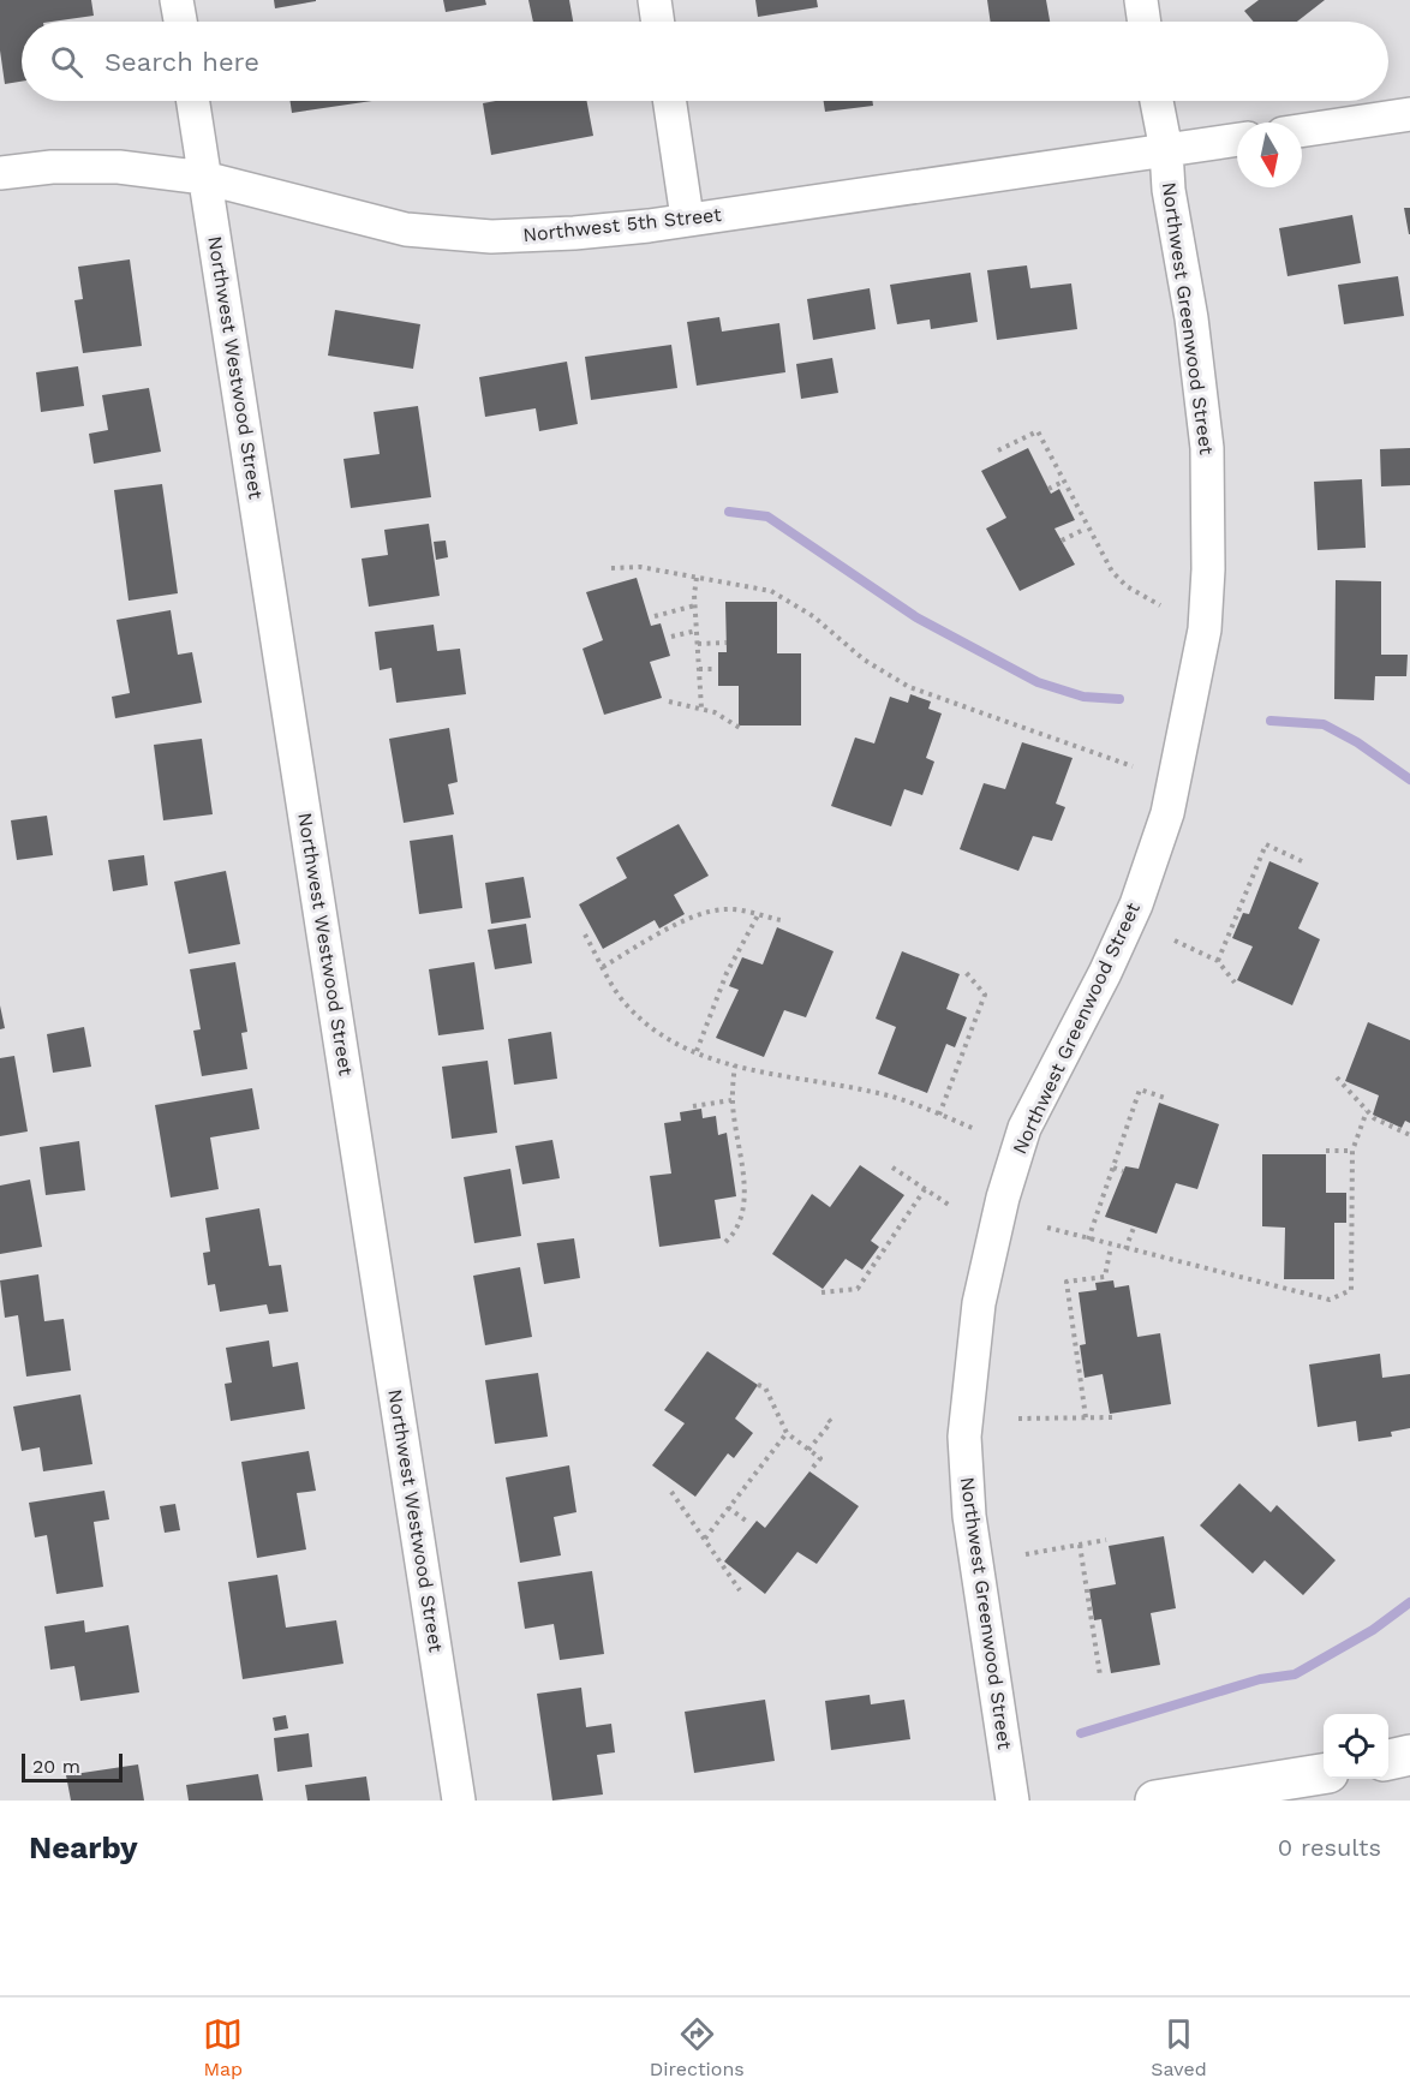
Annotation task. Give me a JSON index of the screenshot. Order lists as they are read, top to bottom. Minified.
{"streets":{"street":["Northwest 5th Street","Northwest Greenwood Street","Northwest Westwood Street"]},"crossings":[["Northwest 5th Street","Northwest Greenwood Street"],["Northwest 5th Street","Northwest Westwood Street"]],"scale_bar":"20 m","north":"bottom","page":{"search":"Search here","scale":"20 m","heading":["Nearby","0 results"],"nav":["Map","Directions","Saved"]}}
